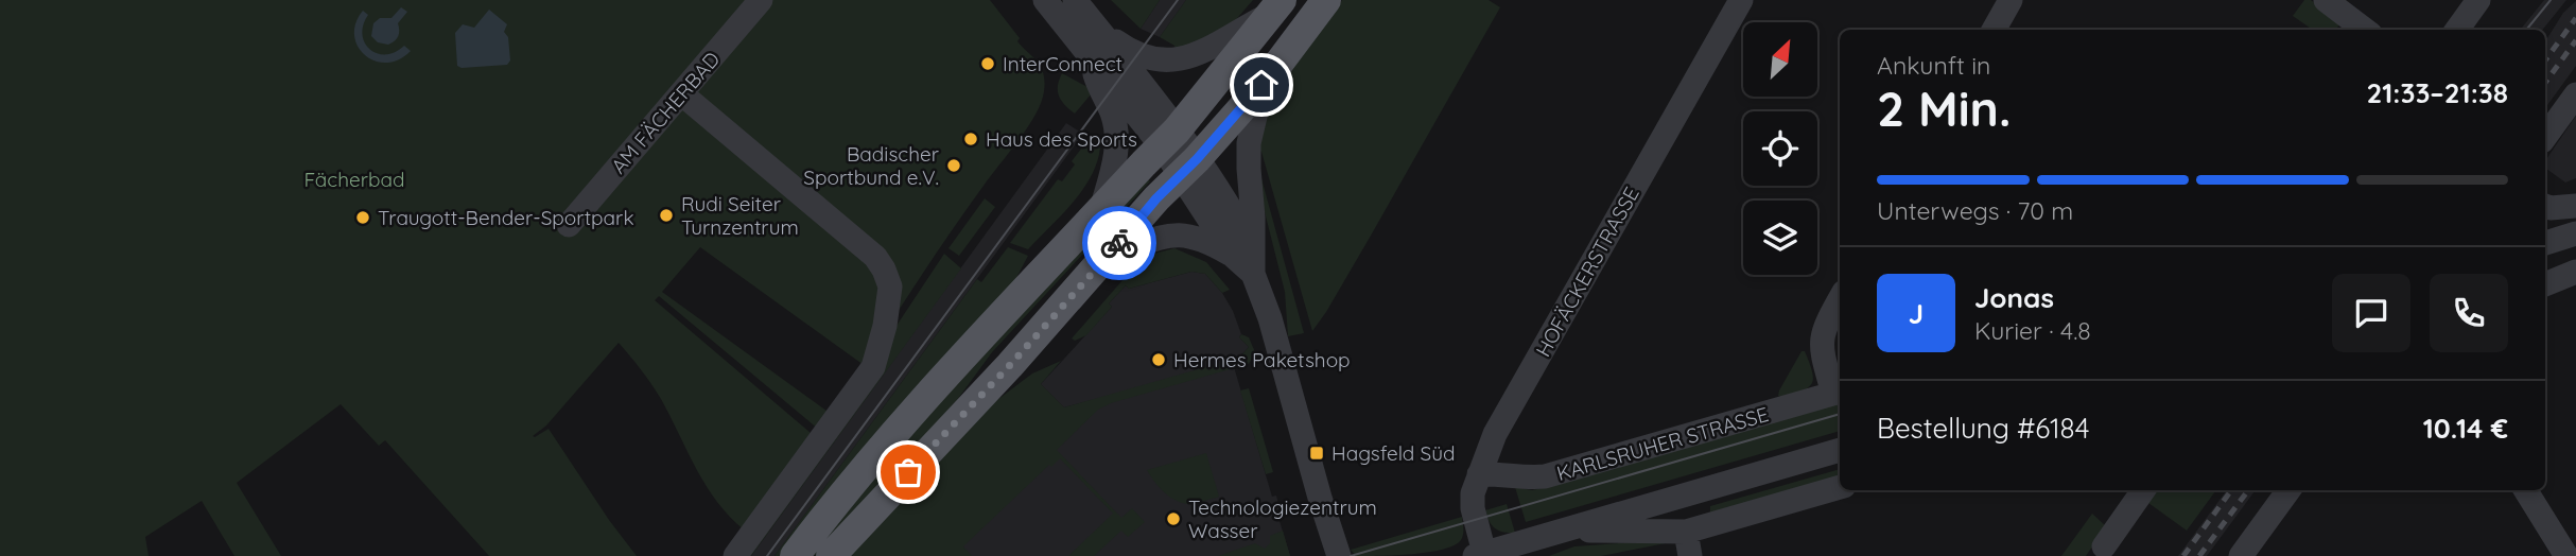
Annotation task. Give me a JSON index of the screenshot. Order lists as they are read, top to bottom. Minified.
{"streets":{"street":["AM FÄCHERBAD","HOFÄCKERSTRASSE","KARLSRUHER STRASSE"]},"crossings":[["HOFÄCKERSTRASSE","KARLSRUHER STRASSE"]],"parks":["Fächerbad"],"places":{"other":["InterConnect","Haus des Sports","Badischer Sportbund e.V.","Rudi Seiter Turnzentrum","Traugott-Bender-Sportpark","Hermes Paketshop","Technologiezentrum Wasser"],"transit":["Hagsfeld Süd"]},"north":"top right","page":{"heading":["2 Min.","Ankunft in","21:33–21:38"],"panel":["Jonas","Kurier · 4.8","Bestellung #6184","10.14 €"],"bar":"Unterwegs · 70 m","round":"J"}}
